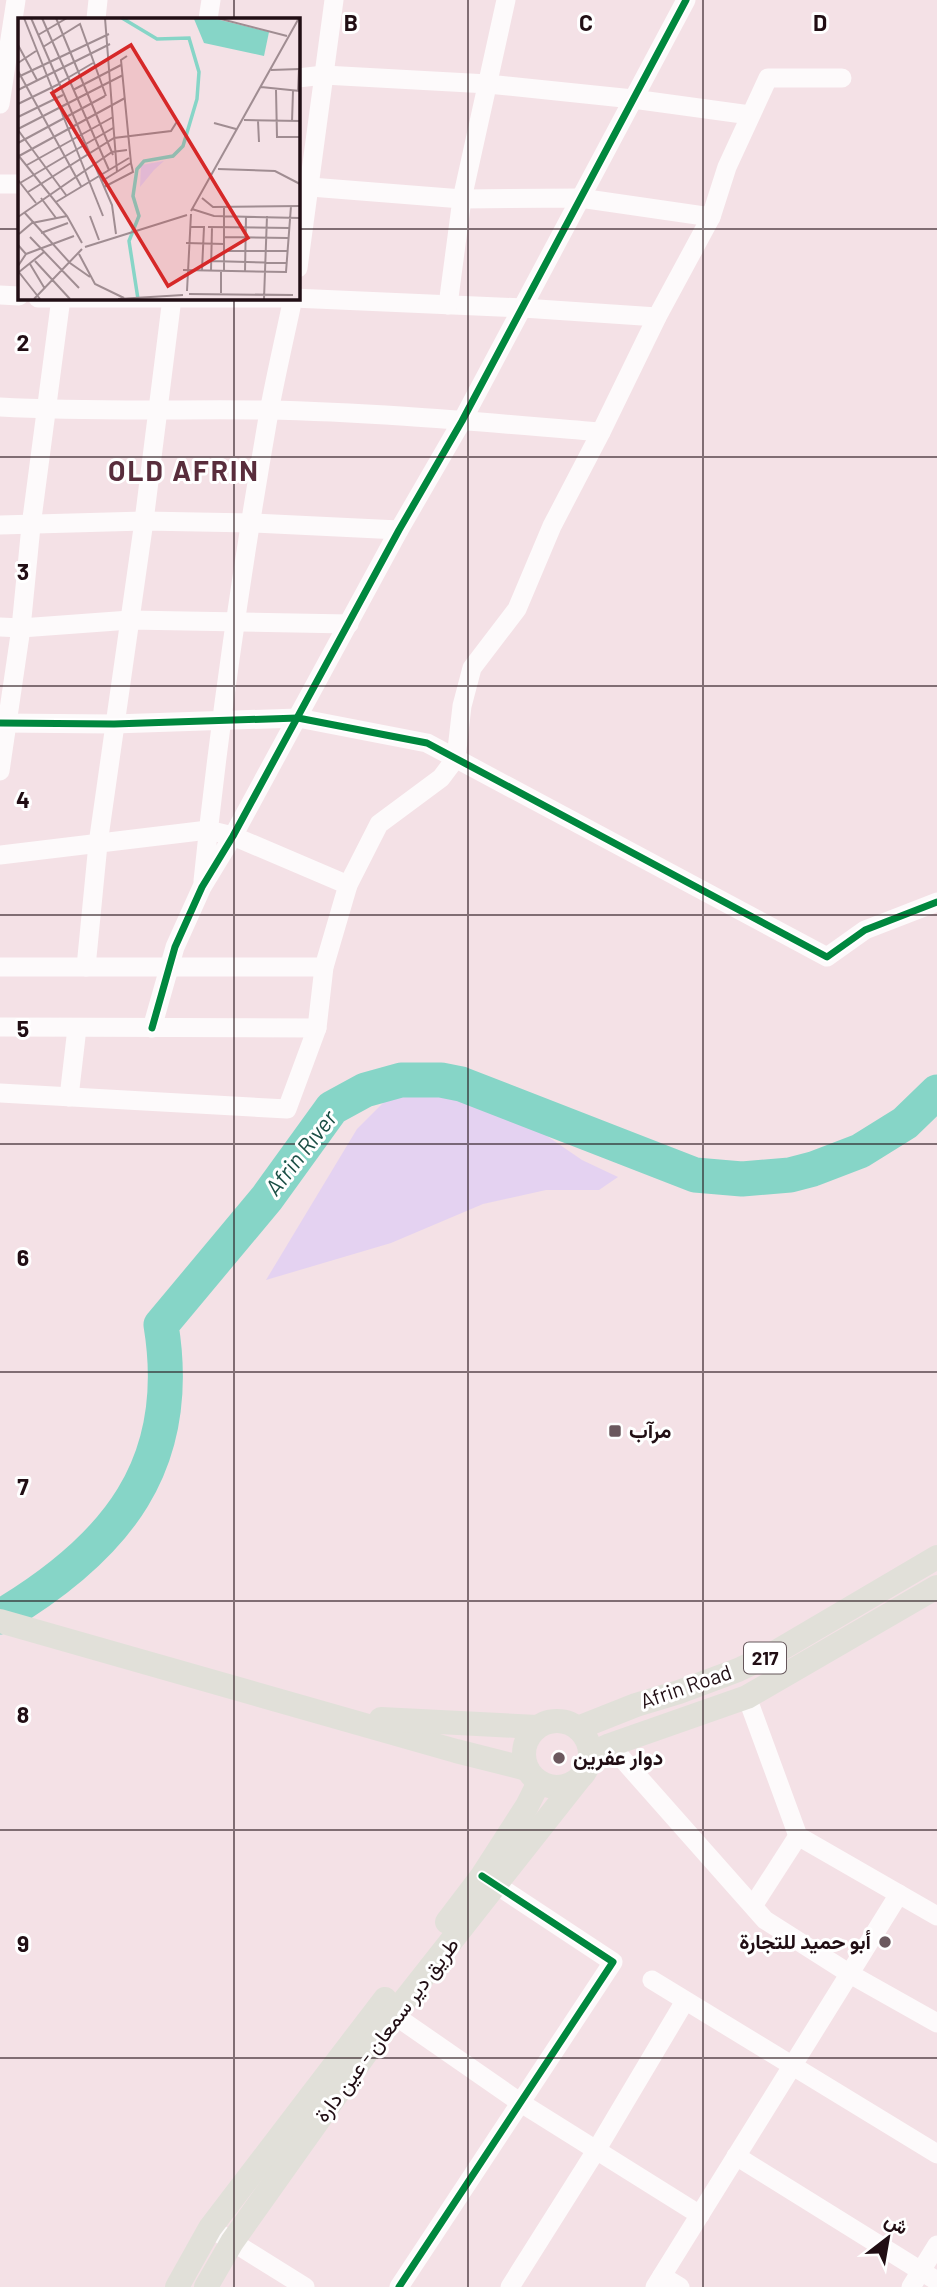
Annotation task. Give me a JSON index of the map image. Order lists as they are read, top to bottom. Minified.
{"streets":{"main road":["217","Afrin Road","طريق دير سمعان - عين دارة"]},"crossings":[["217","Afrin Road"],["217","طريق دير سمعان - عين دارة"],["Afrin Road","طريق دير سمعان - عين دارة"]],"districts":["OLD AFRIN"],"water":["Afrin Rıver"],"places":{"transit":["مرآب"],"other":["دوار عفرين","أبو حميد للتجارة"]},"north":"top right","grid":{"columns":["B","C","D"],"rows":["2","3","4","5","6","7","8","9"]}}
